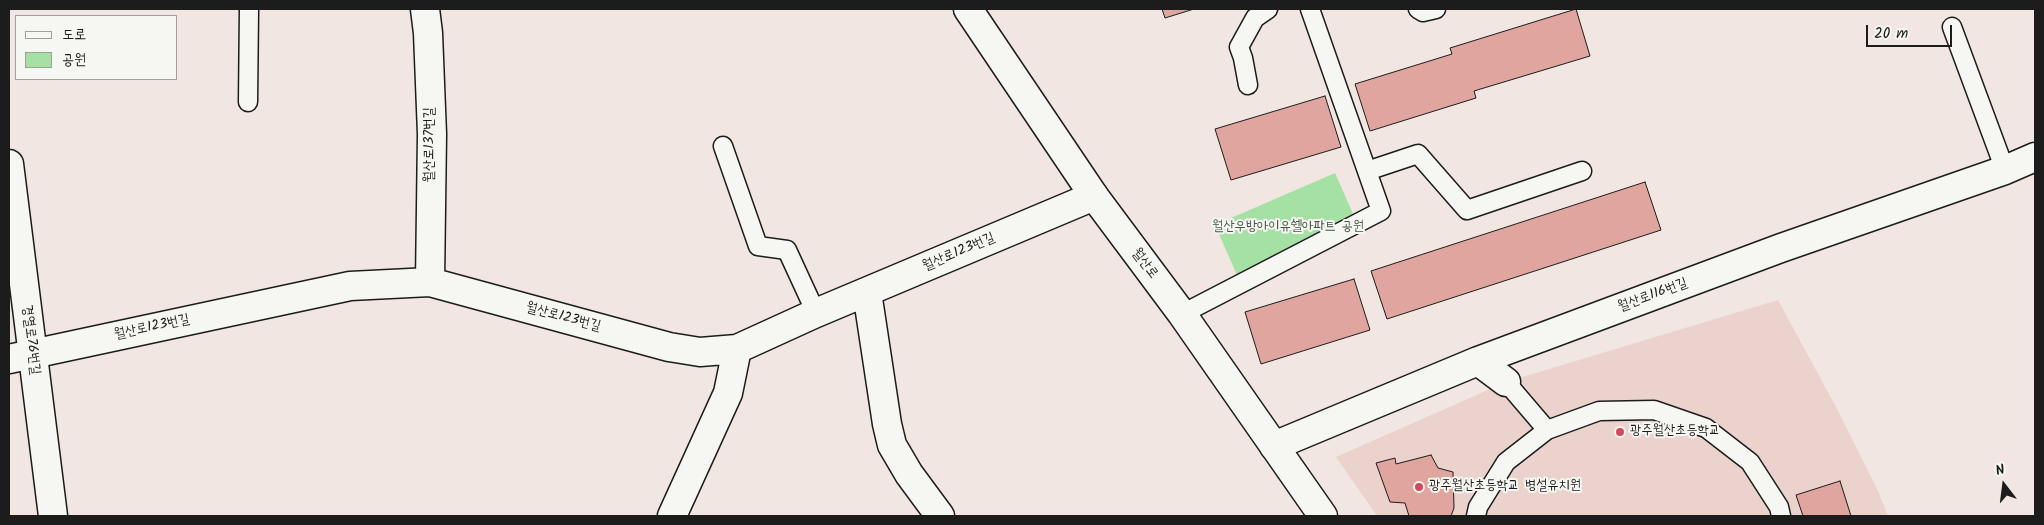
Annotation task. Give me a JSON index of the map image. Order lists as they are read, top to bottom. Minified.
{"streets":{"street":["월산로137번길","월산로123번길","월산로","월산로116번길","경열로76번길"]},"crossings":[["월산로137번길","월산로123번길"],["월산로123번길","월산로"],["월산로123번길","경열로76번길"],["월산로","월산로116번길"]],"parks":["월산우방아이유쉘아파트 공원"],"places":["광주월산초등학교","광주월산초등학교 병설유치원"],"legend":["도로","공원"],"scale_bar":"20 m","north":"top"}
